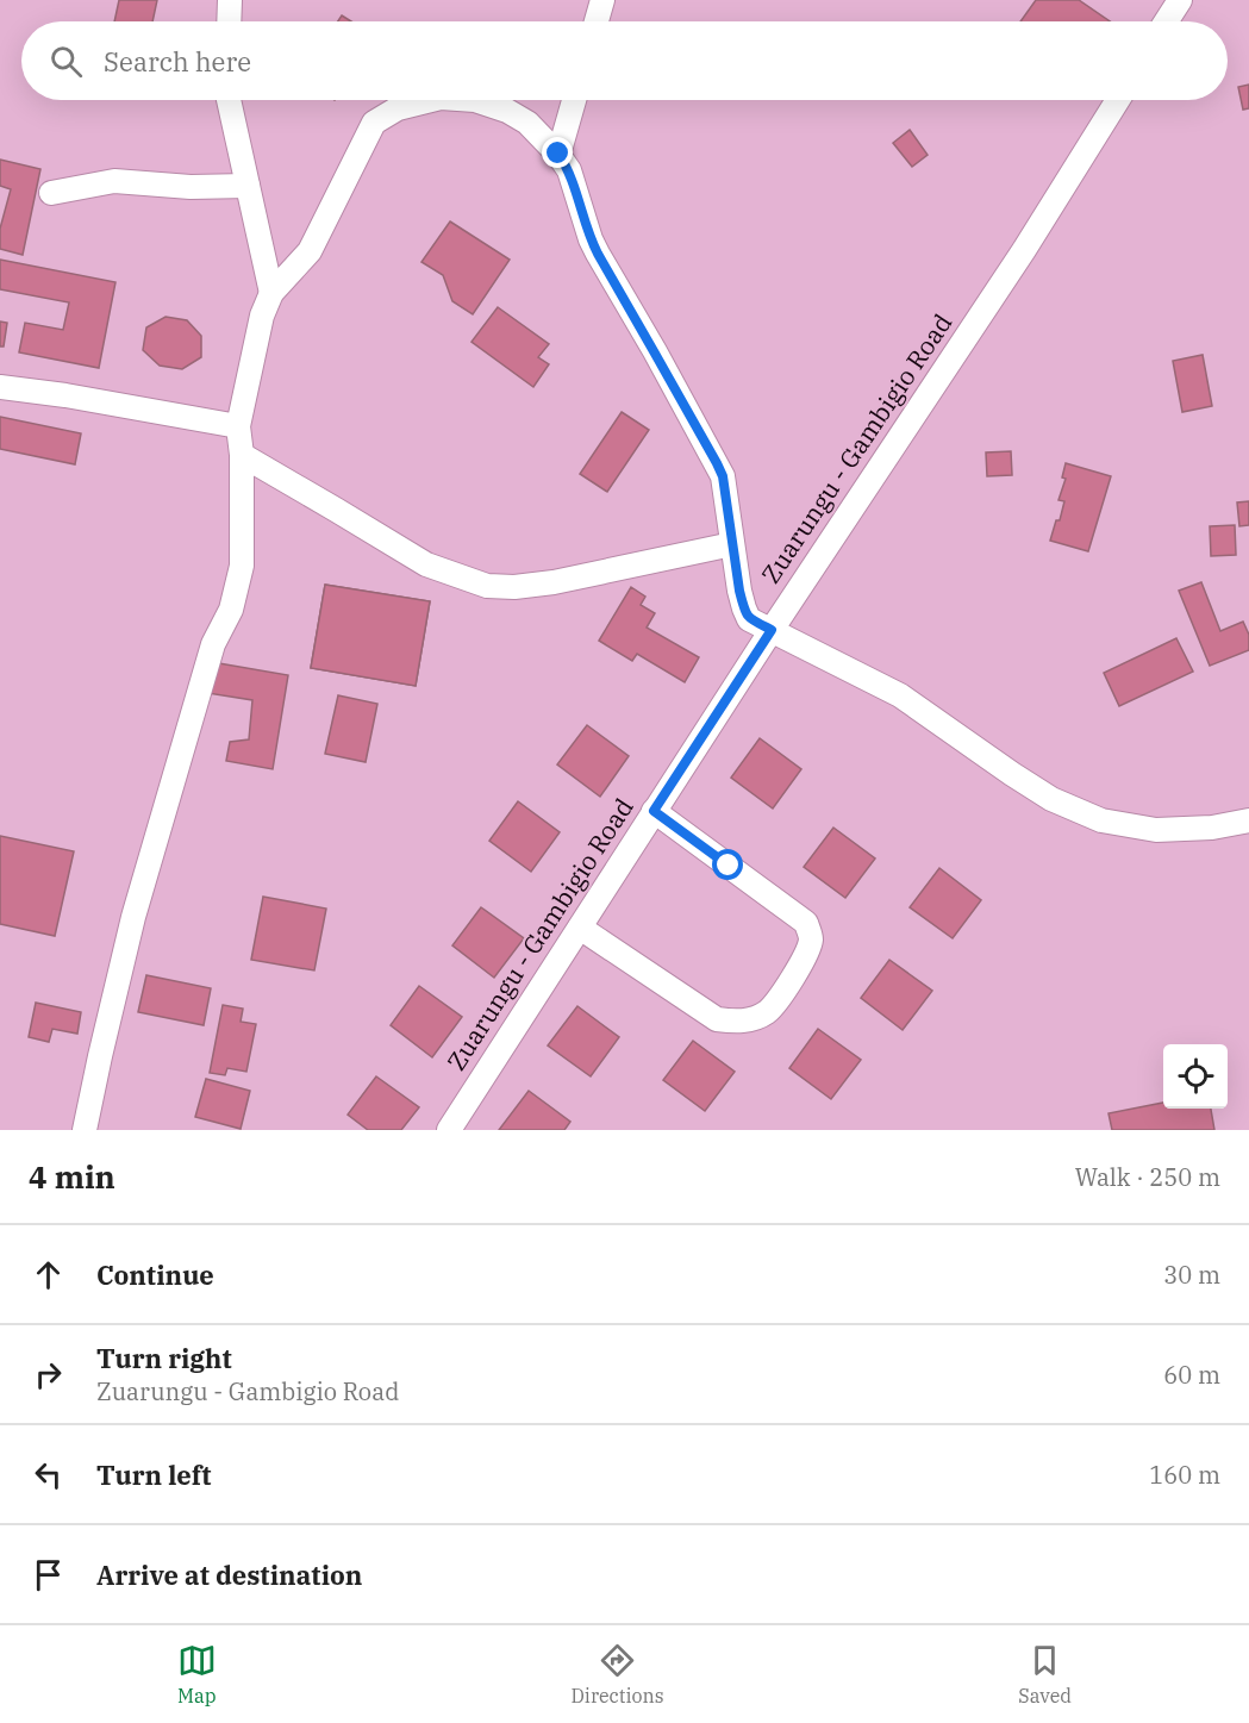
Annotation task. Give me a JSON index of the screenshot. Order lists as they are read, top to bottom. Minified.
{"streets":{"street":["Zuarungu - Gambigio Road"]},"page":{"search":"Search here","heading":["4 min","Walk · 250 m"],"list":[["Continue","30 m"],["Turn right","Zuarungu - Gambigio Road","60 m"],["Turn left","160 m"],"Arrive at destination"],"nav":["Map","Directions","Saved"]}}
